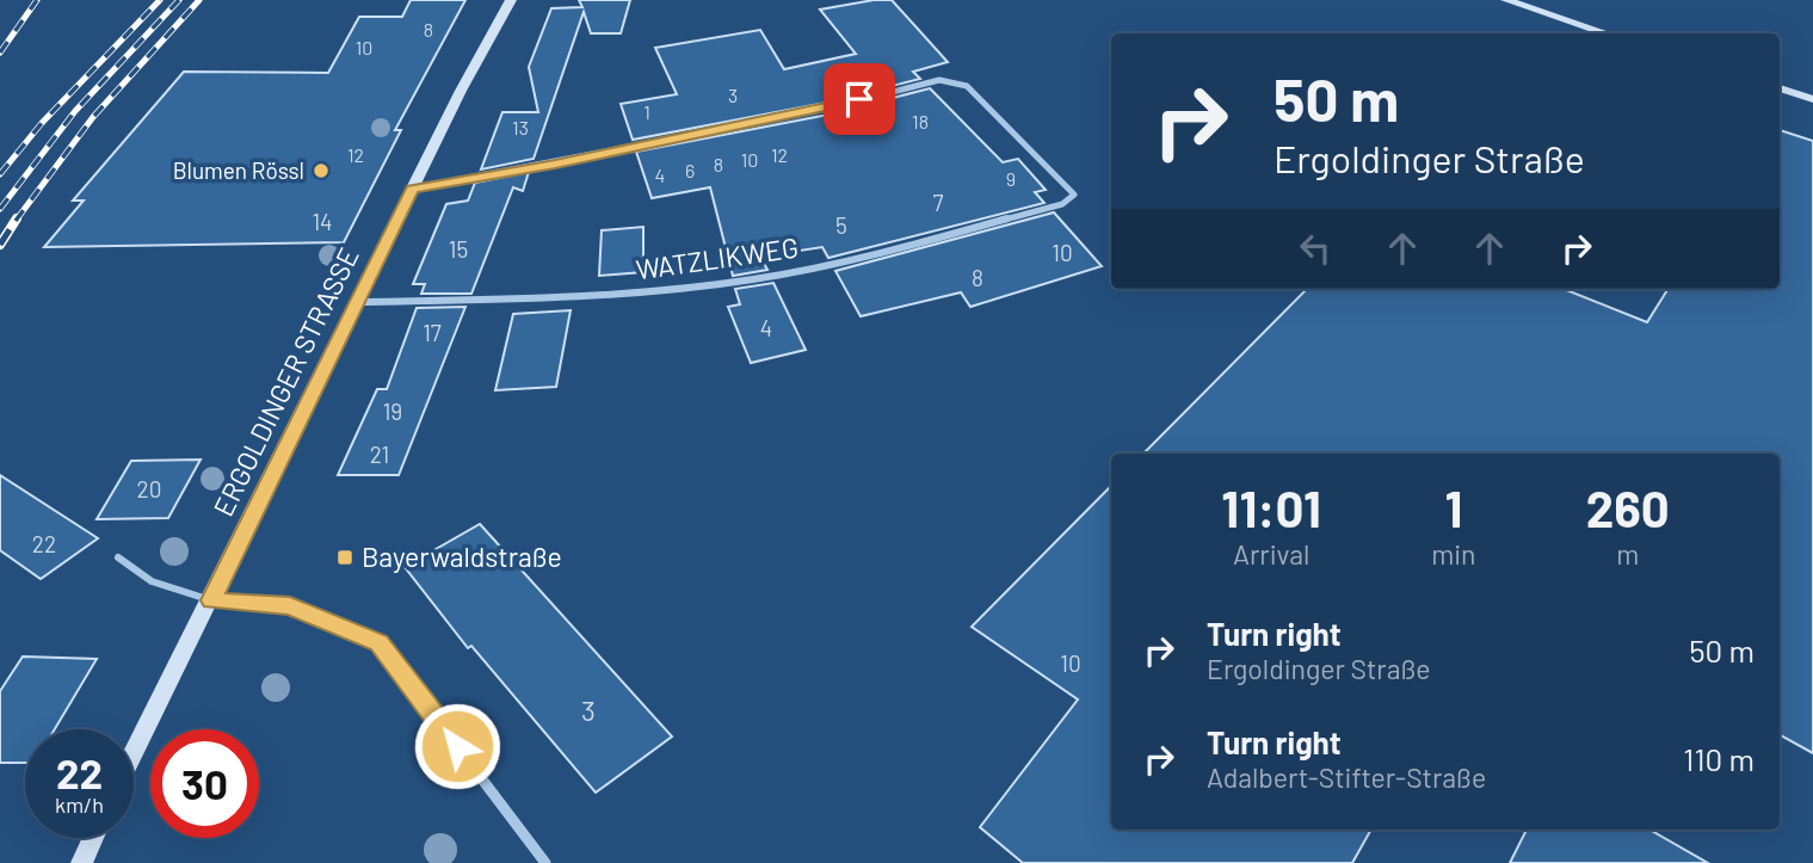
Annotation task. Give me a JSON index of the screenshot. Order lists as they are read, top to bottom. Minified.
{"streets":{"main road":["ERGOLDINGER STRASSE"],"street":["WATZLIKWEG"]},"crossings":[["WATZLIKWEG","ERGOLDINGER STRASSE"]],"places":{"other":["Blumen Rössl"],"transit":["Bayerwaldstraße"]},"house_numbers":["8","10","3","1","18","13","12","12","10","8","6","4","9","7","14","5","15","10","8","4","17","19","21","20","22","10","3"],"page":{"turn":["50 m","Ergoldinger Straße"],"eta":["11:01","Arrival","1","min","260","m"],"list":[{"name":"Turn right","note":"Ergoldinger Straße","value":"50 m"},{"name":"Turn right","note":"Adalbert-Stifter-Straße","value":"110 m"}],"speed":"22 km/h","limit":"30"}}
